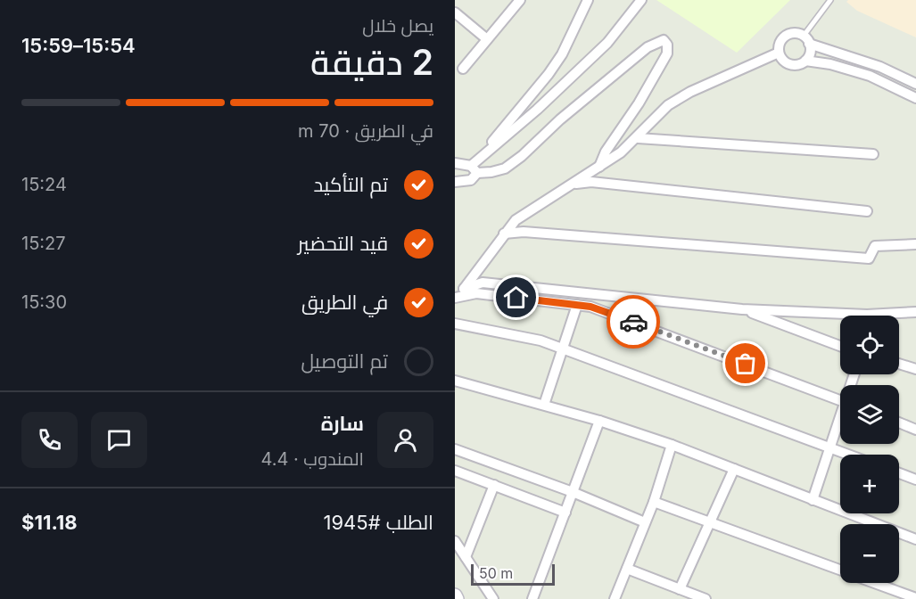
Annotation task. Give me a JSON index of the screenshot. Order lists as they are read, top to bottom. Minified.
{"scale_bar":"50 m","page":{"heading":["2 دقيقة","يصل خلال","15:54–15:59"],"panel":["سارة","المندوب · 4.4","الطلب #1945","$11.18"],"bar":"في الطريق · 70 m","list":[["تم التأكيد","15:24"],["قيد التحضير","15:27"],["في الطريق","15:30"],"تم التوصيل"],"map_buttons":["+","−"],"scale":"50 m"}}
